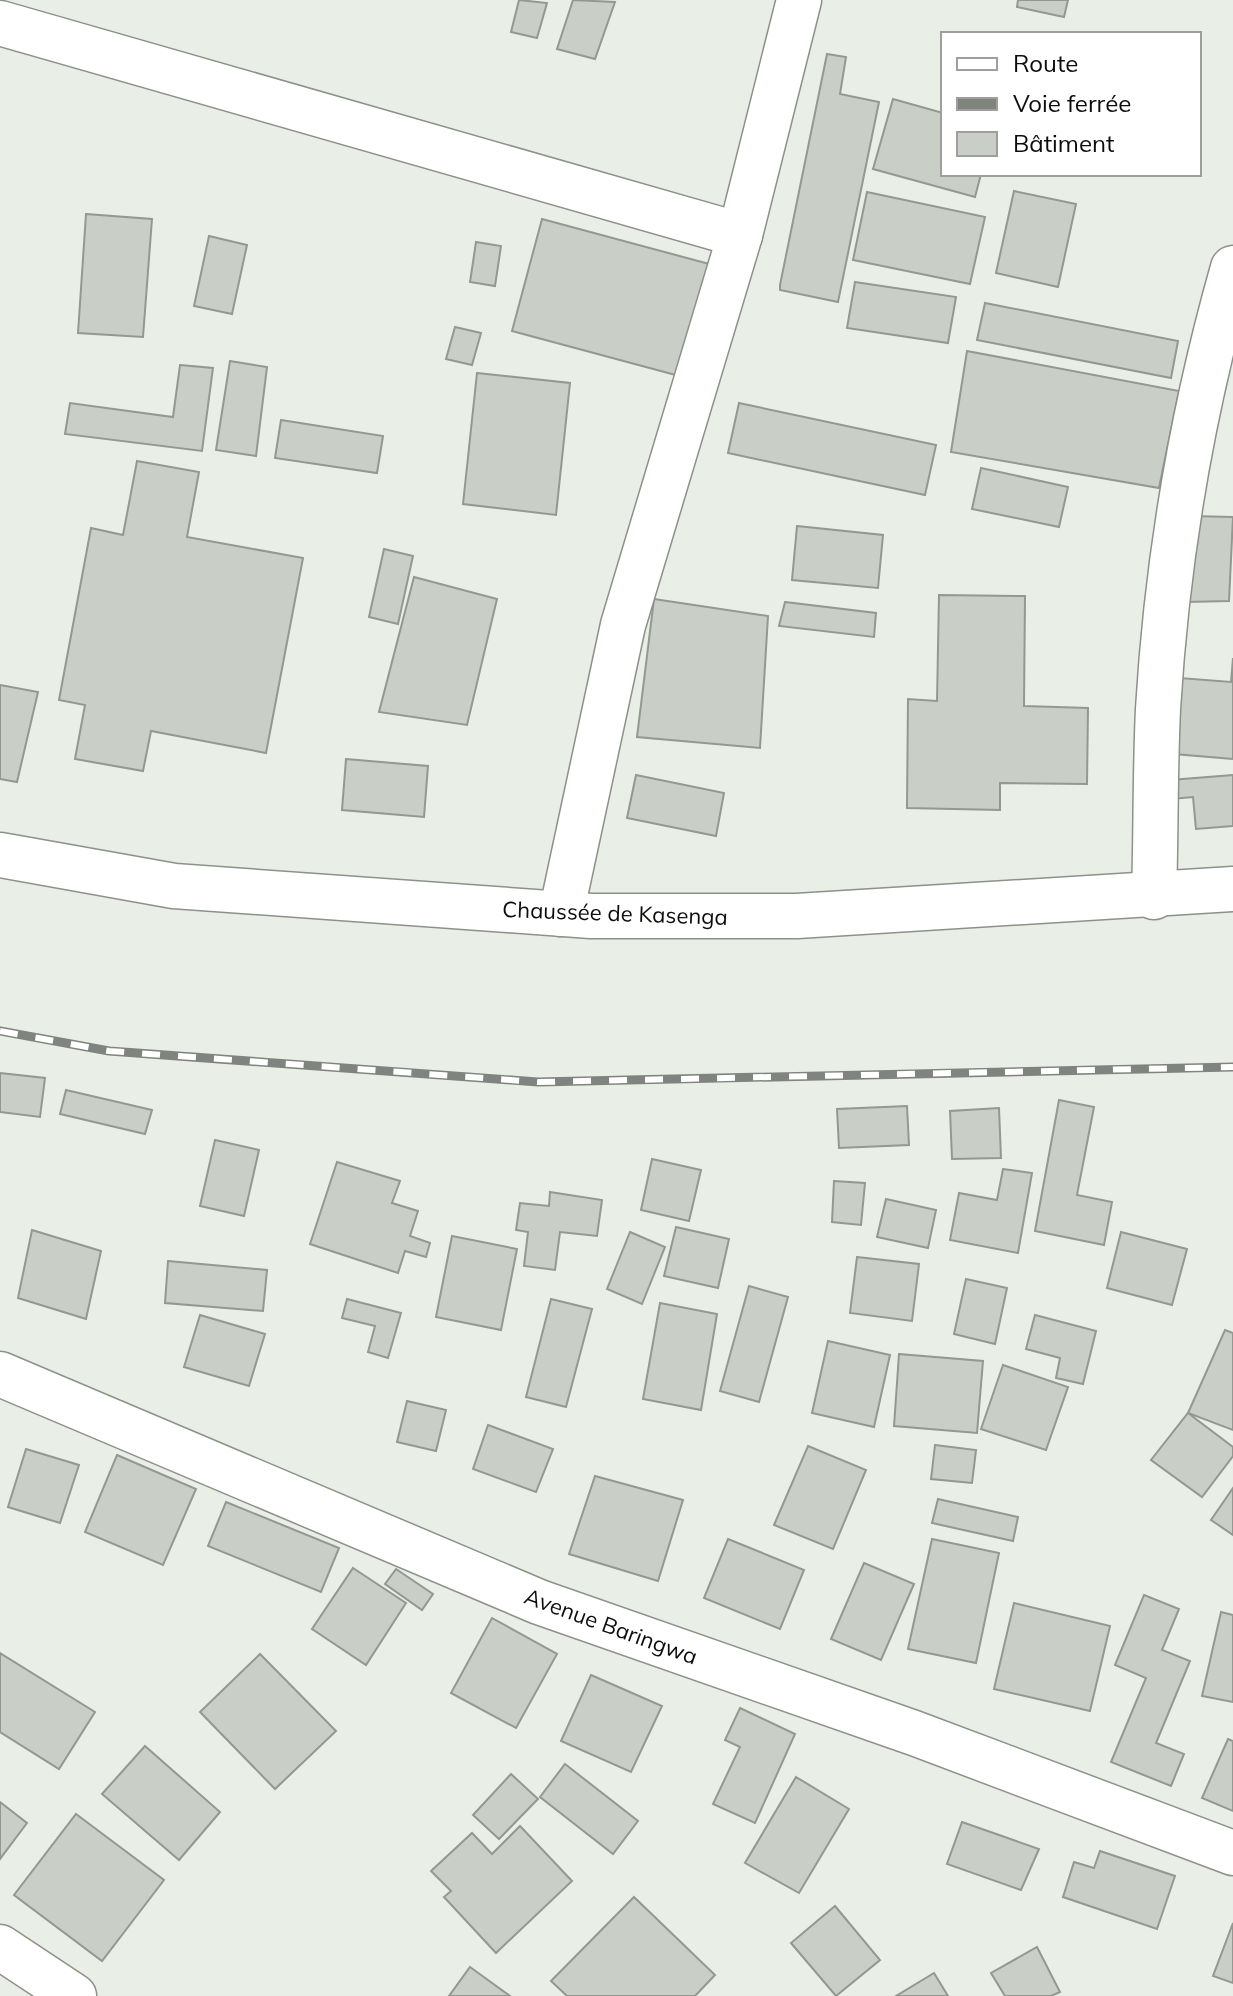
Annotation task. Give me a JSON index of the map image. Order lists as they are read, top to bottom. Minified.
{"streets":{"street":["Chaussée de Kasenga","Avenue Baringwa"]},"legend":["Route","Voie ferrée","Bâtiment"]}
